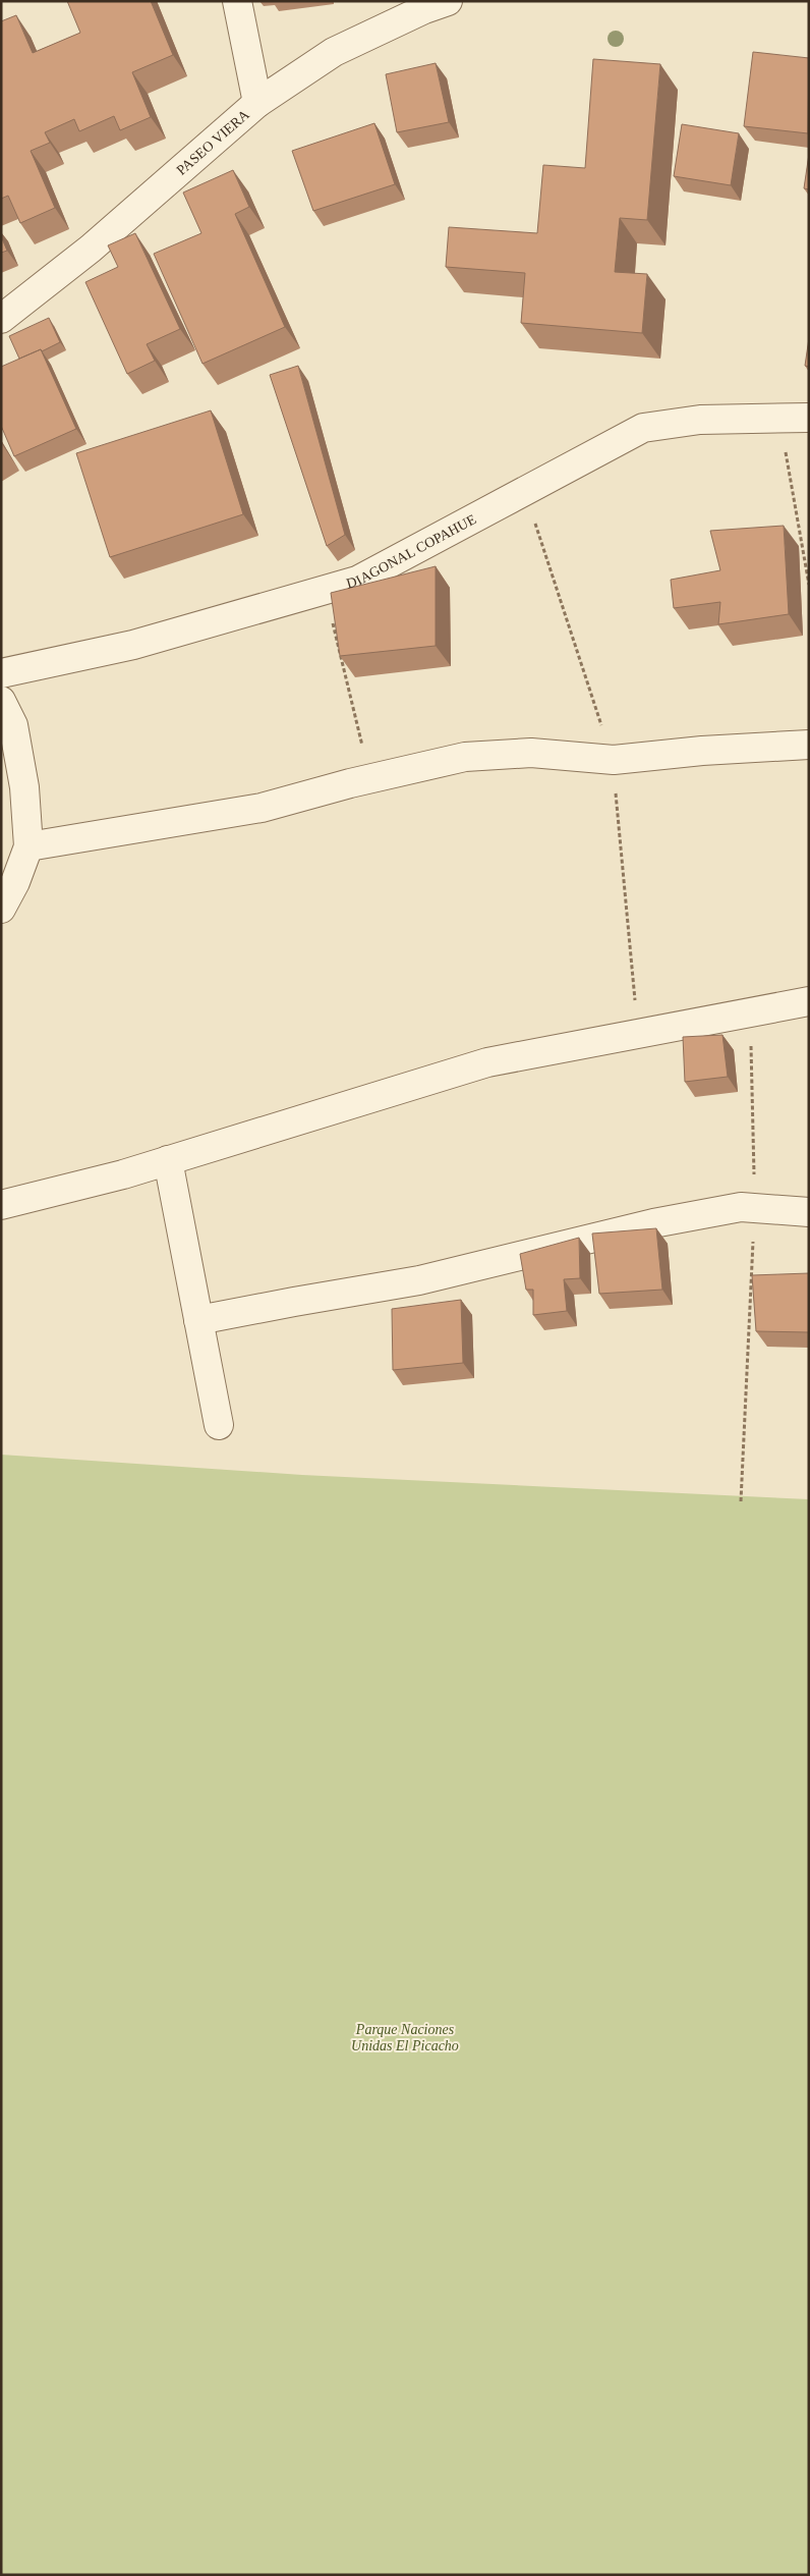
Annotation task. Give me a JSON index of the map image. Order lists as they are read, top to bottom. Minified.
{"streets":{"street":["PASEO VIERA","DIAGONAL COPAHUE"]},"parks":["Parque Naciones Unidas El Picacho"]}
